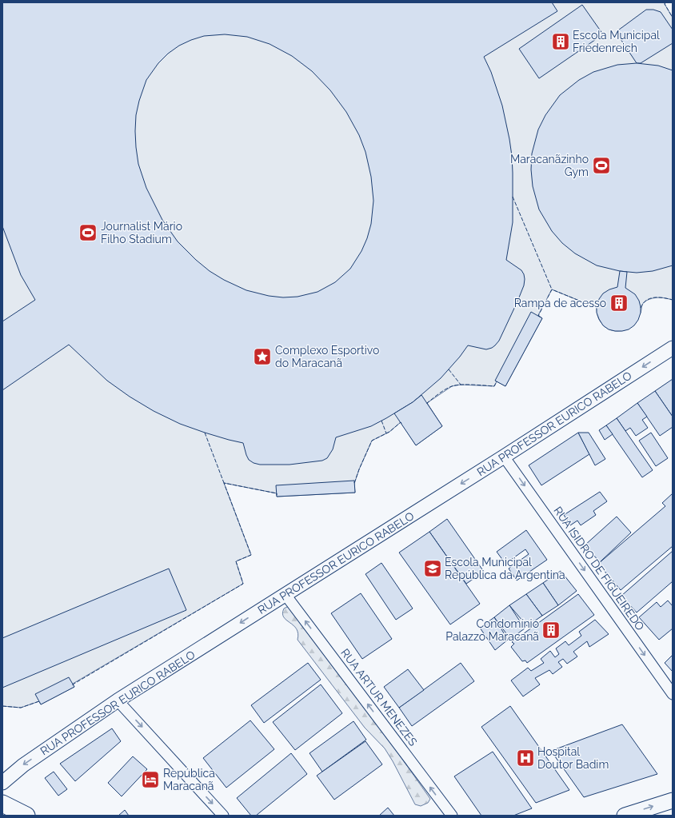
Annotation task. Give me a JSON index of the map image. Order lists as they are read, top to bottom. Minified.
{"streets":{"street":["RUA PROFESSOR EURICO RABELO","RUA ISIDRO DE FIGUEIREDO","RUA ARTUR MENEZES"]},"crossings":[["RUA PROFESSOR EURICO RABELO","RUA ISIDRO DE FIGUEIREDO"],["RUA PROFESSOR EURICO RABELO","RUA ARTUR MENEZES"]],"one_way":["RUA PROFESSOR EURICO RABELO","RUA ISIDRO DE FIGUEIREDO","RUA ARTUR MENEZES"],"places":{"building":["Escola Municipal Friedenreich","Rampa de acesso","Condomínio Palazzo Maracanã"],"sports":["Maracanãzinho Gym","Journalist Mário Filho Stadium"],"place":["Complexo Esportivo do Maracanã"],"school or university":["Escola Municipal República da Argentina"],"hospital":["Hospital Doutor Badim"],"hotel":["República Maracanã"]}}
